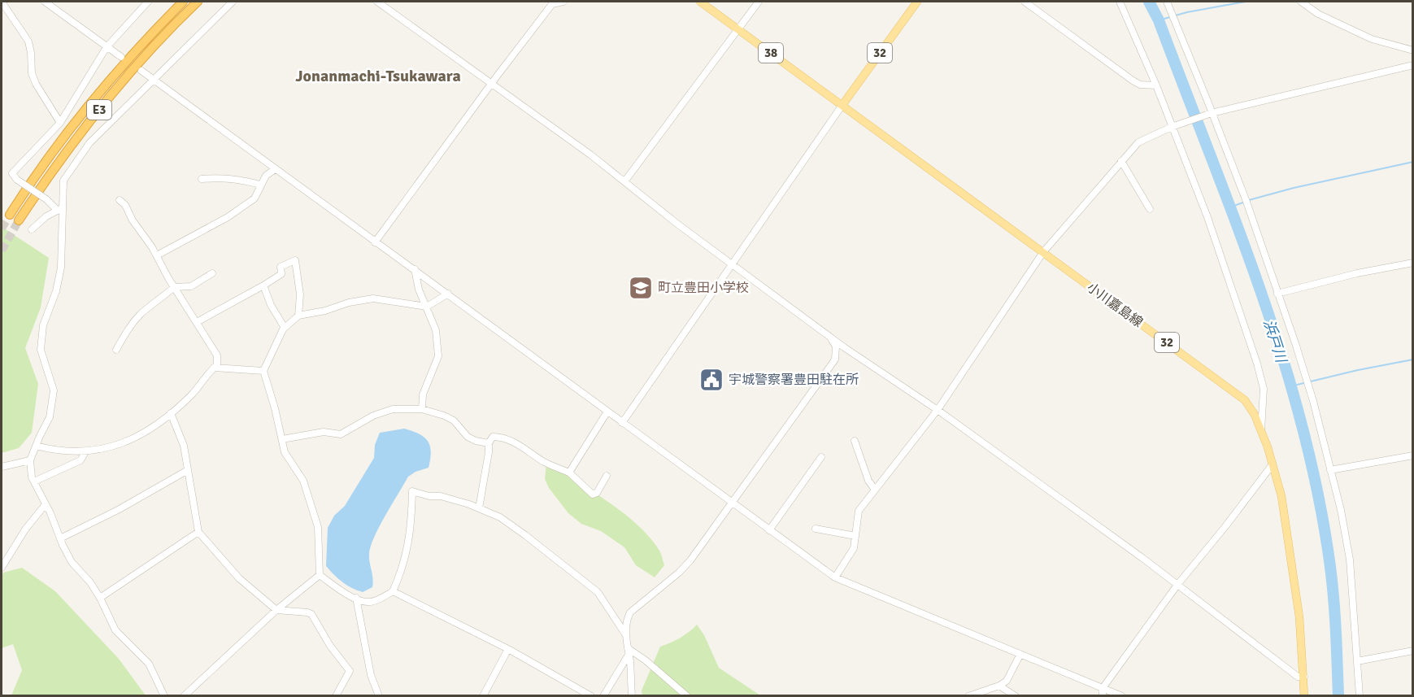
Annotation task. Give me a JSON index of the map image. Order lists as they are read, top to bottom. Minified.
{"streets":{"highway":["E3"],"main road":["38","32","小川嘉島線"]},"crossings":[["38","32"],["38","小川嘉島線"],["32","小川嘉島線"]],"districts":["Jonanmachi-Tsukawara"],"water":["浜戸川"],"places":{"school or university":["町立豊田小学校"],"public building":["宇城警察署豊田駐在所"]}}
